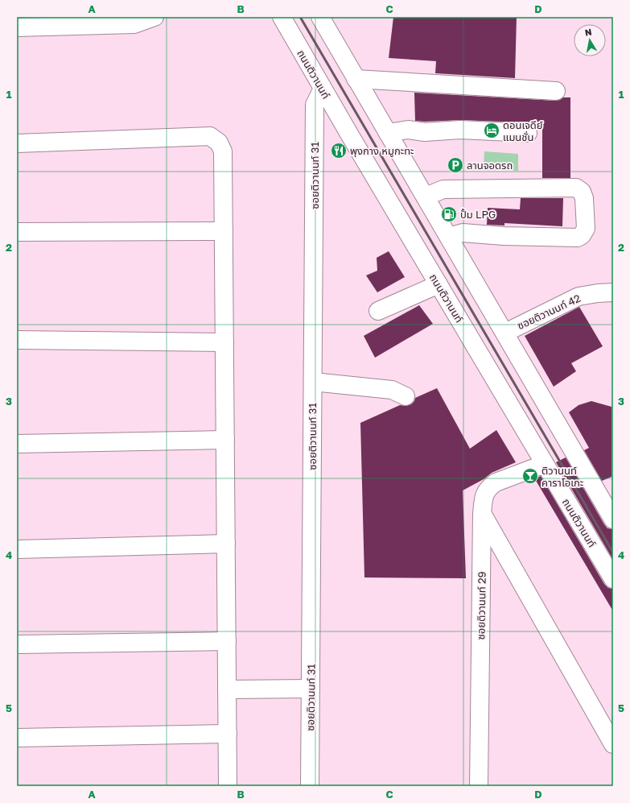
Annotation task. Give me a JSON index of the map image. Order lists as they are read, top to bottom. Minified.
{"streets":{"street":["ถนนติวานนท์","ซอยติวานนท์ 31","ซอยติวานนท์ 42","ซอยติวานนท์ 29"]},"crossings":[["ถนนติวานนท์","ซอยติวานนท์ 31"],["ถนนติวานนท์","ซอยติวานนท์ 29"]],"places":{"hotel":["ดอนเจดีย์ แมนชั่น"],"restaurant":["พุงกาง หมูกะทะ"],"parking":["ลานจอดรถ"],"fuel station":["ปั้ม LPG"],"bar":["ติวานนท์ คาราโอเกะ"]},"north":"top","grid":{"columns":["A","B","C","D"],"rows":["1","2","3","4","5"]}}
